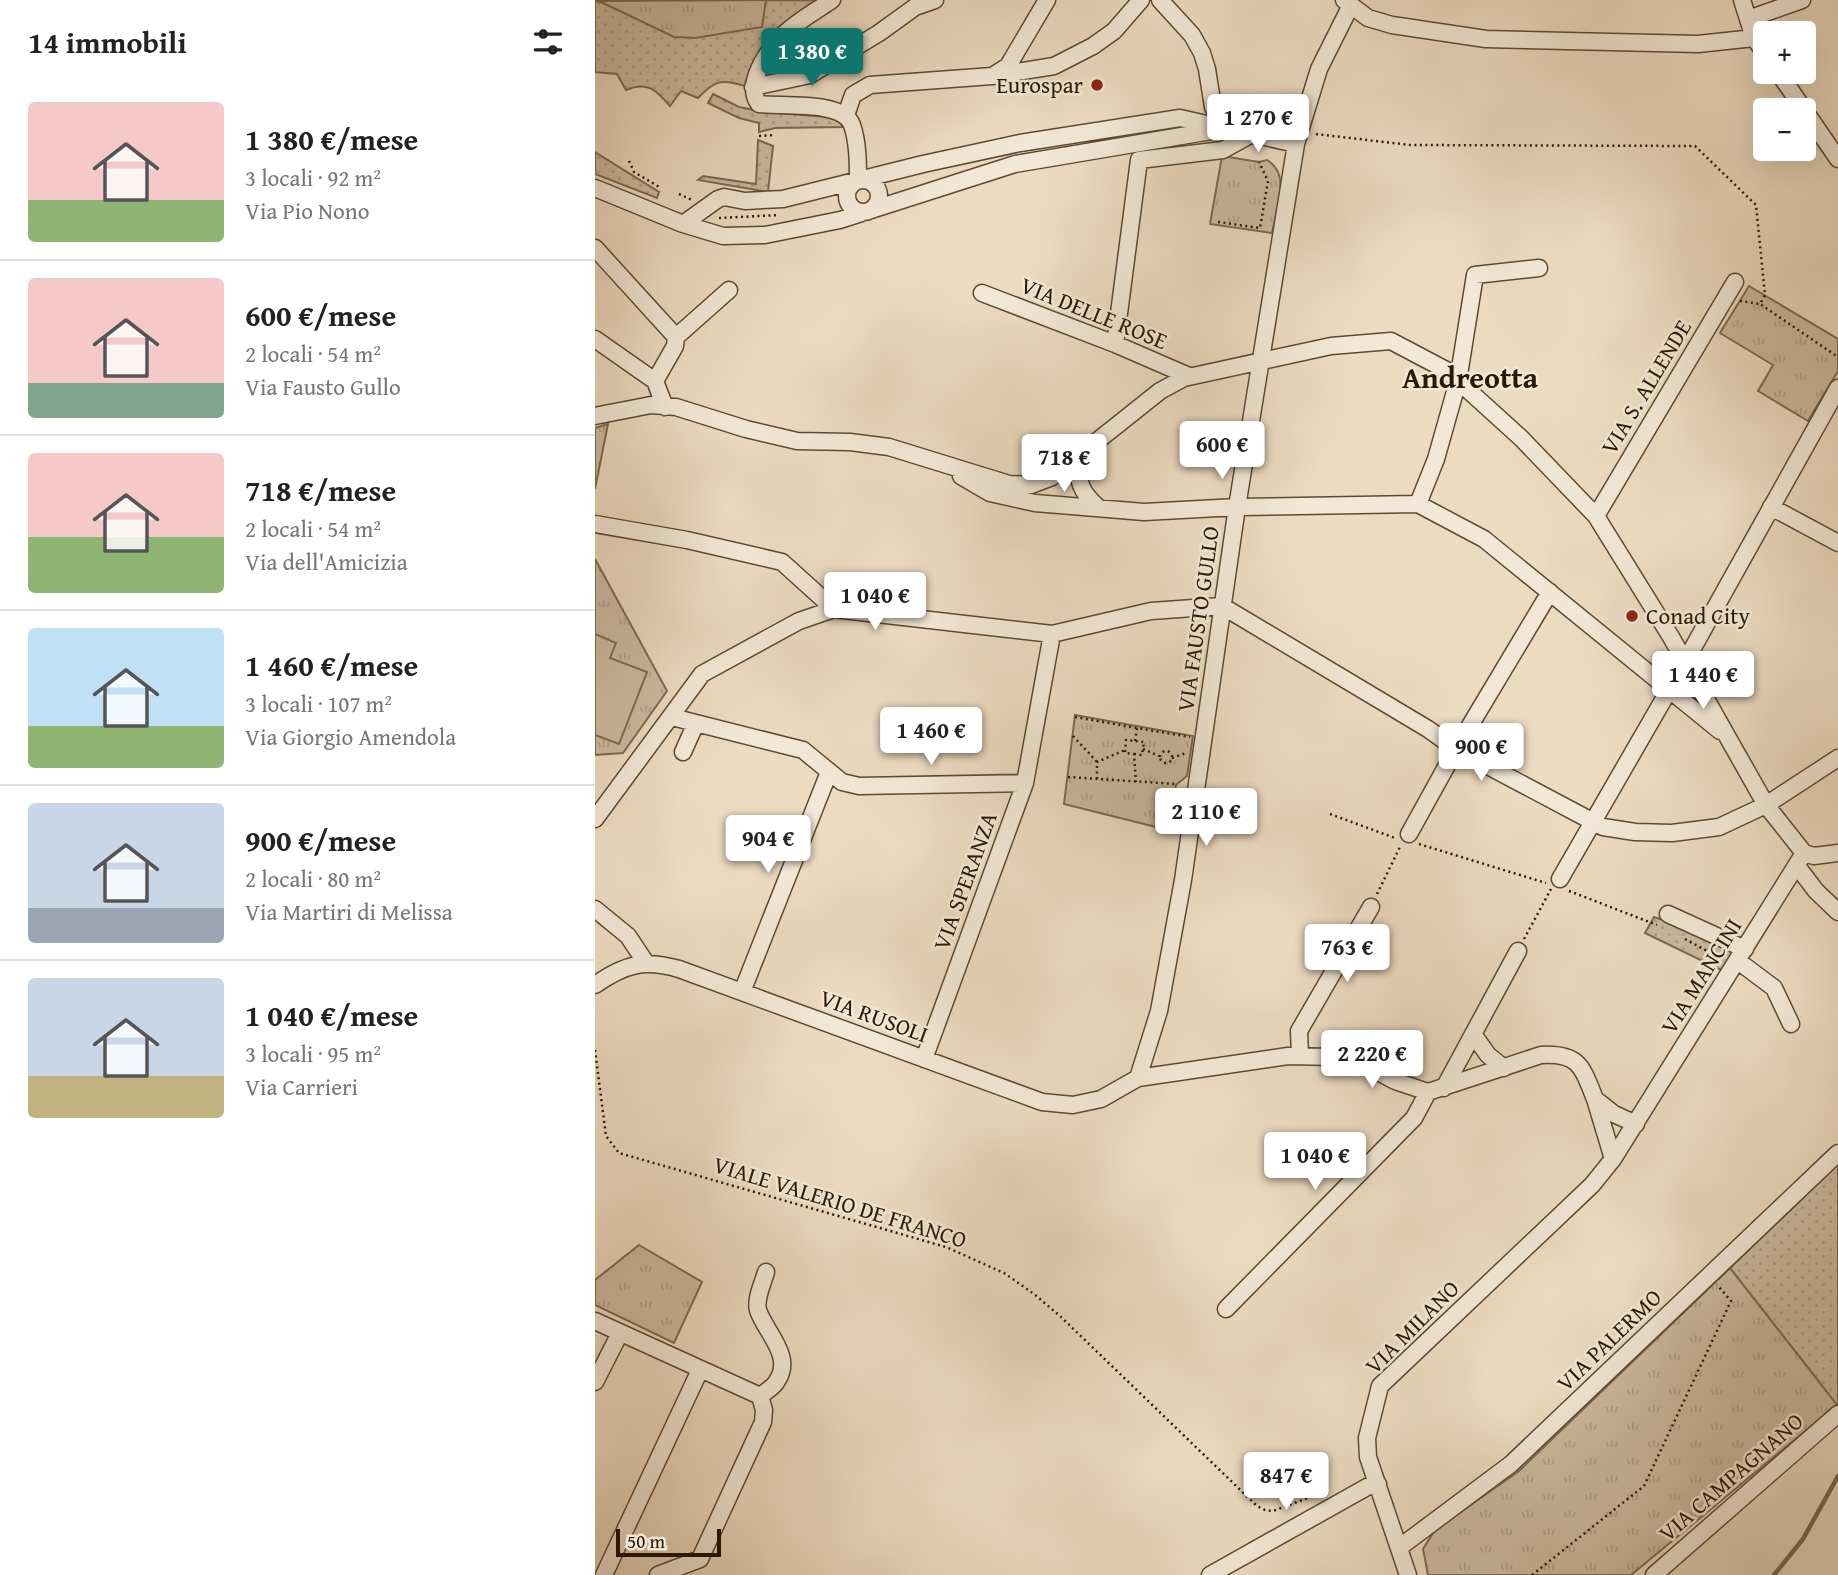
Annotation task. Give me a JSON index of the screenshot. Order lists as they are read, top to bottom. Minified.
{"streets":{"street":["VIA DELLE ROSE","VIA S. ALLENDE","VIA FAUSTO GULLO","VIA SPERANZA","VIA MANCINI","VIA RUSOLI","VIA MILANO","VIA PALERMO","VIA CAMPAGNANO"],"path":["VIALE VALERIO DE FRANCO"]},"crossings":[["VIA FAUSTO GULLO","VIA RUSOLI"],["VIA SPERANZA","VIA RUSOLI"],["VIA MANCINI","VIA MILANO"],["VIA MILANO","VIA PALERMO"]],"districts":["Andreotta"],"places":["Eurospar","Conad City"],"scale_bar":"50 m","page":{"heading":"14 immobili","map_buttons":["+","−"],"price":["1 380 €","1 270 €","600 €","718 €","1 040 €","1 440 €","1 460 €","900 €","2 110 €","904 €","763 €","2 220 €","1 040 €","847 €"],"list":[{"name":"1 380 €/mese","note":"3 locali · 92 m² · Via Pio Nono"},{"name":"600 €/mese","note":"2 locali · 54 m² · Via Fausto Gullo"},{"name":"718 €/mese","note":"2 locali · 54 m² · Via dell'Amicizia"},{"name":"1 460 €/mese","note":"3 locali · 107 m² · Via Giorgio Amendola"},{"name":"900 €/mese","note":"2 locali · 80 m² · Via Martiri di Melissa"},{"name":"1 040 €/mese","note":"3 locali · 95 m² · Via Carrieri"}],"scale":"50 m"}}
